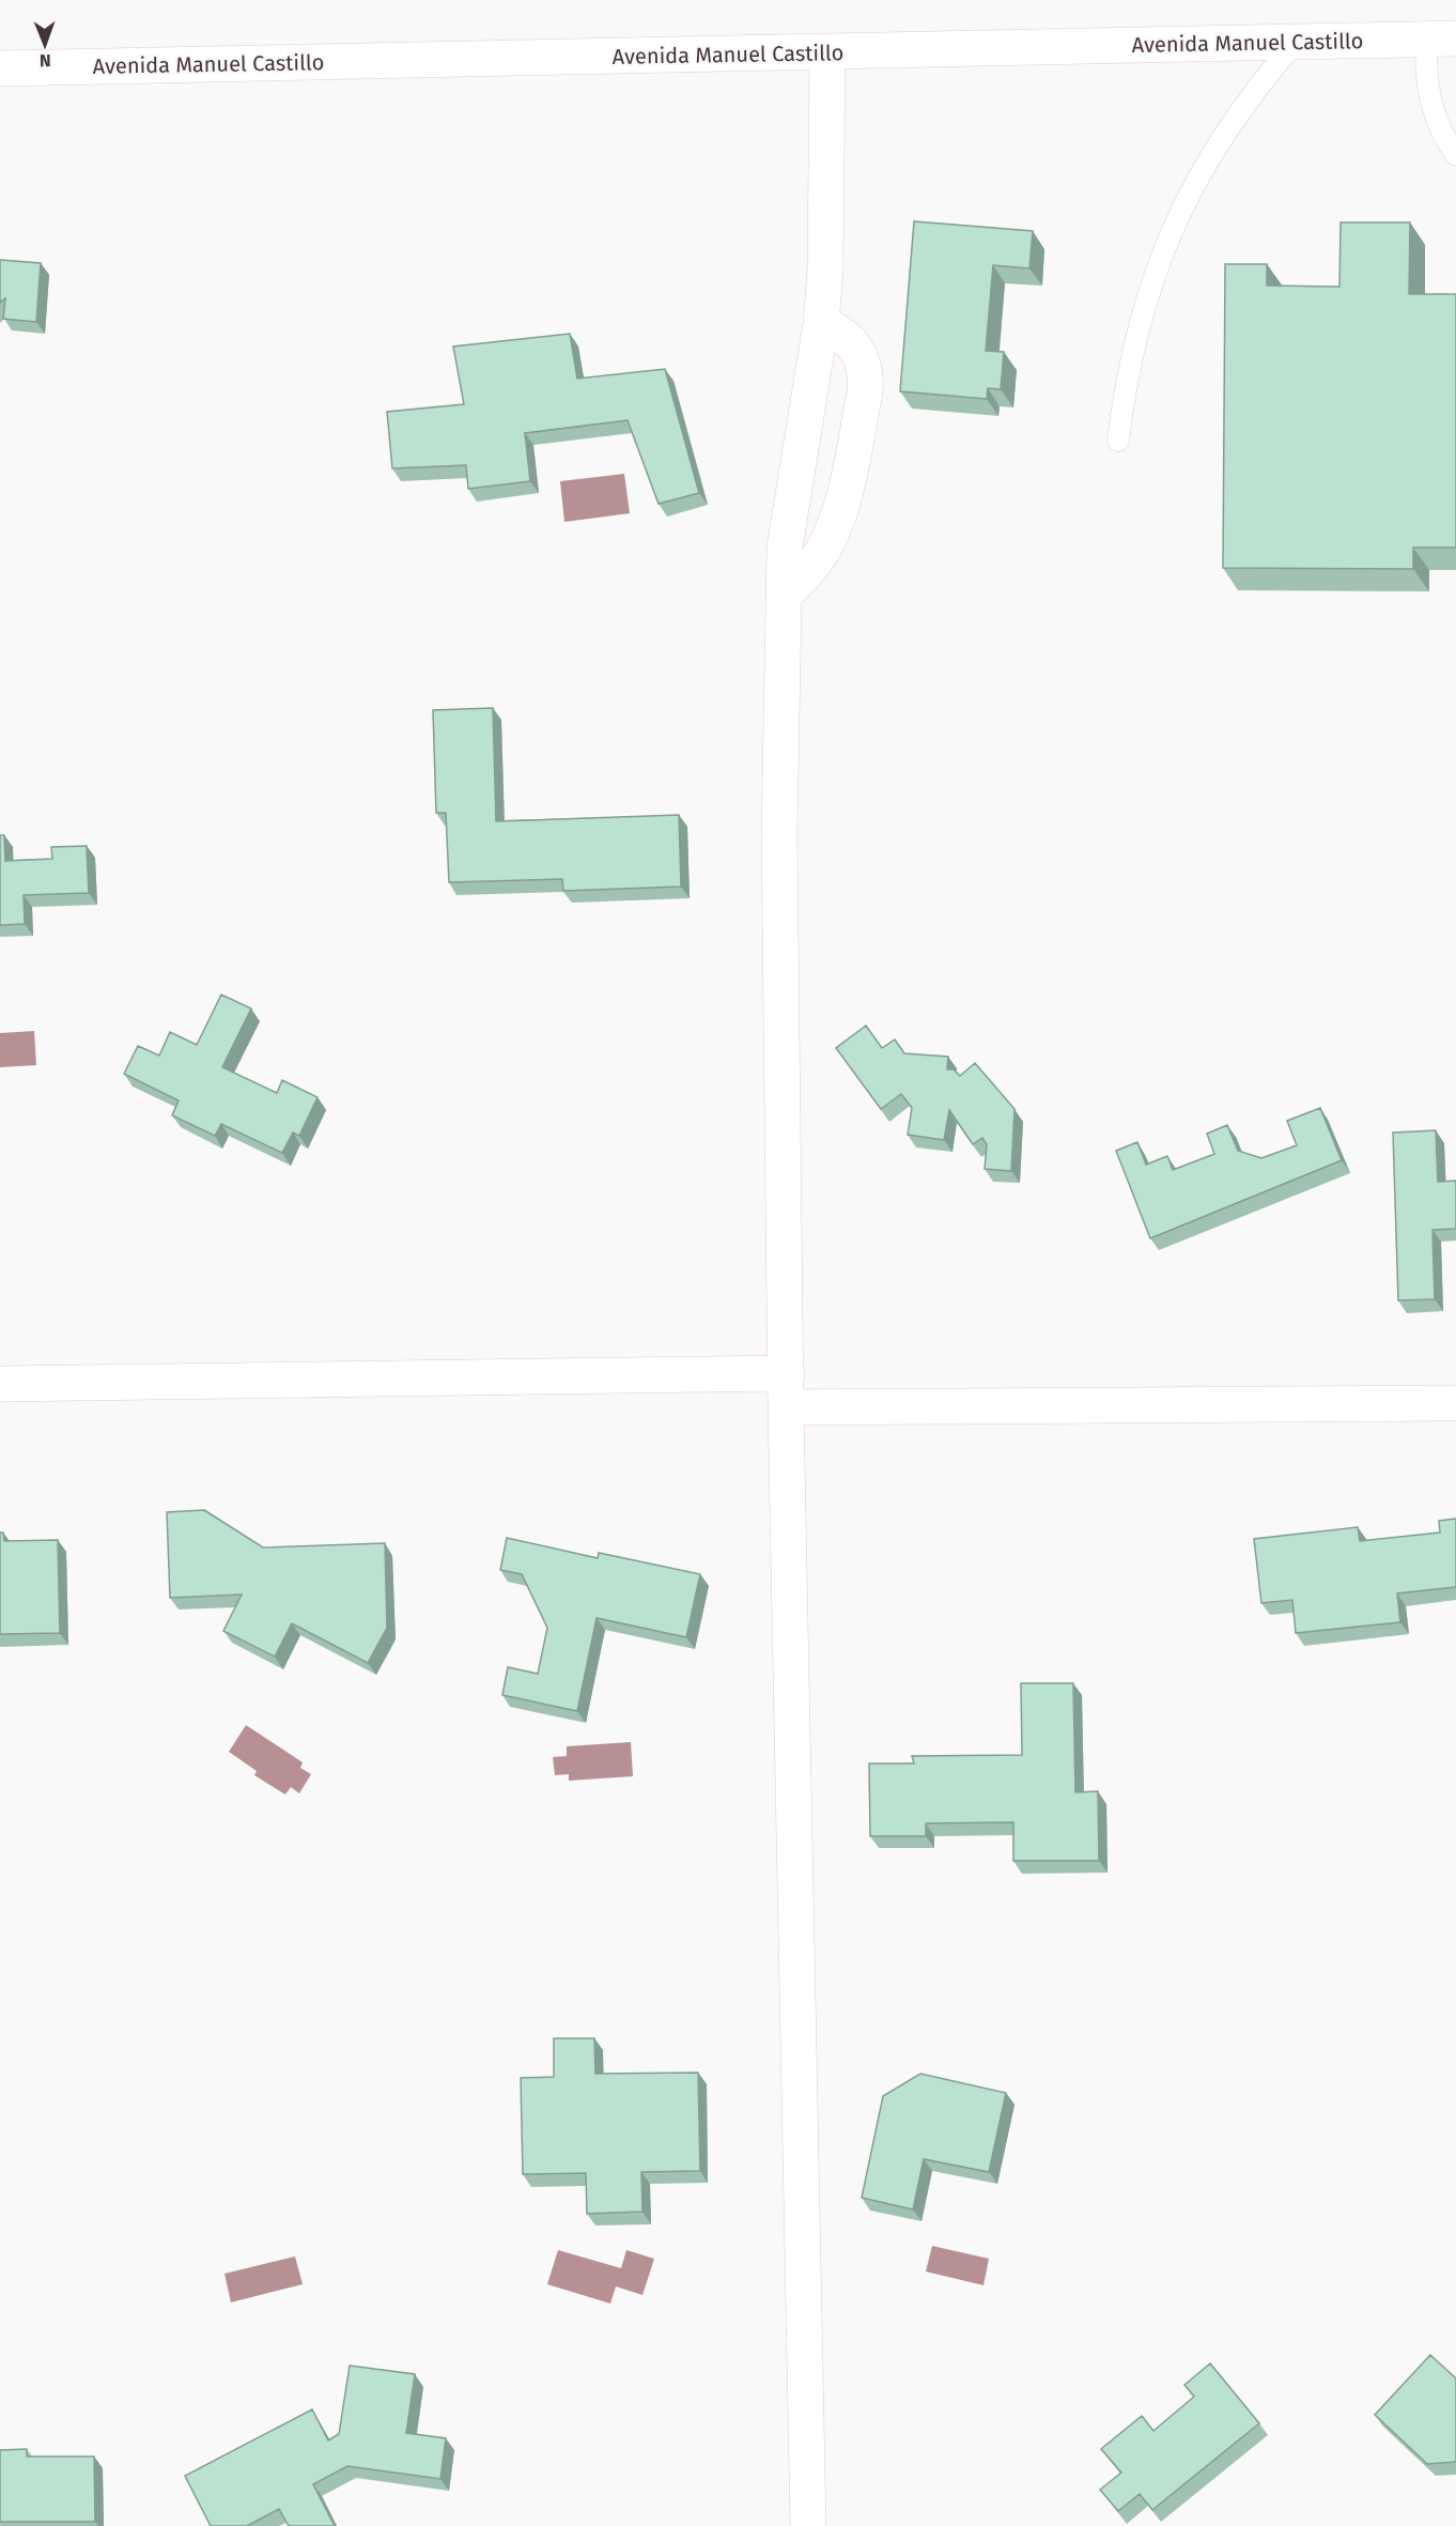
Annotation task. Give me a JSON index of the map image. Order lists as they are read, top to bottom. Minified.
{"streets":{"street":["Avenida Manuel Castillo"]},"north":"bottom"}
